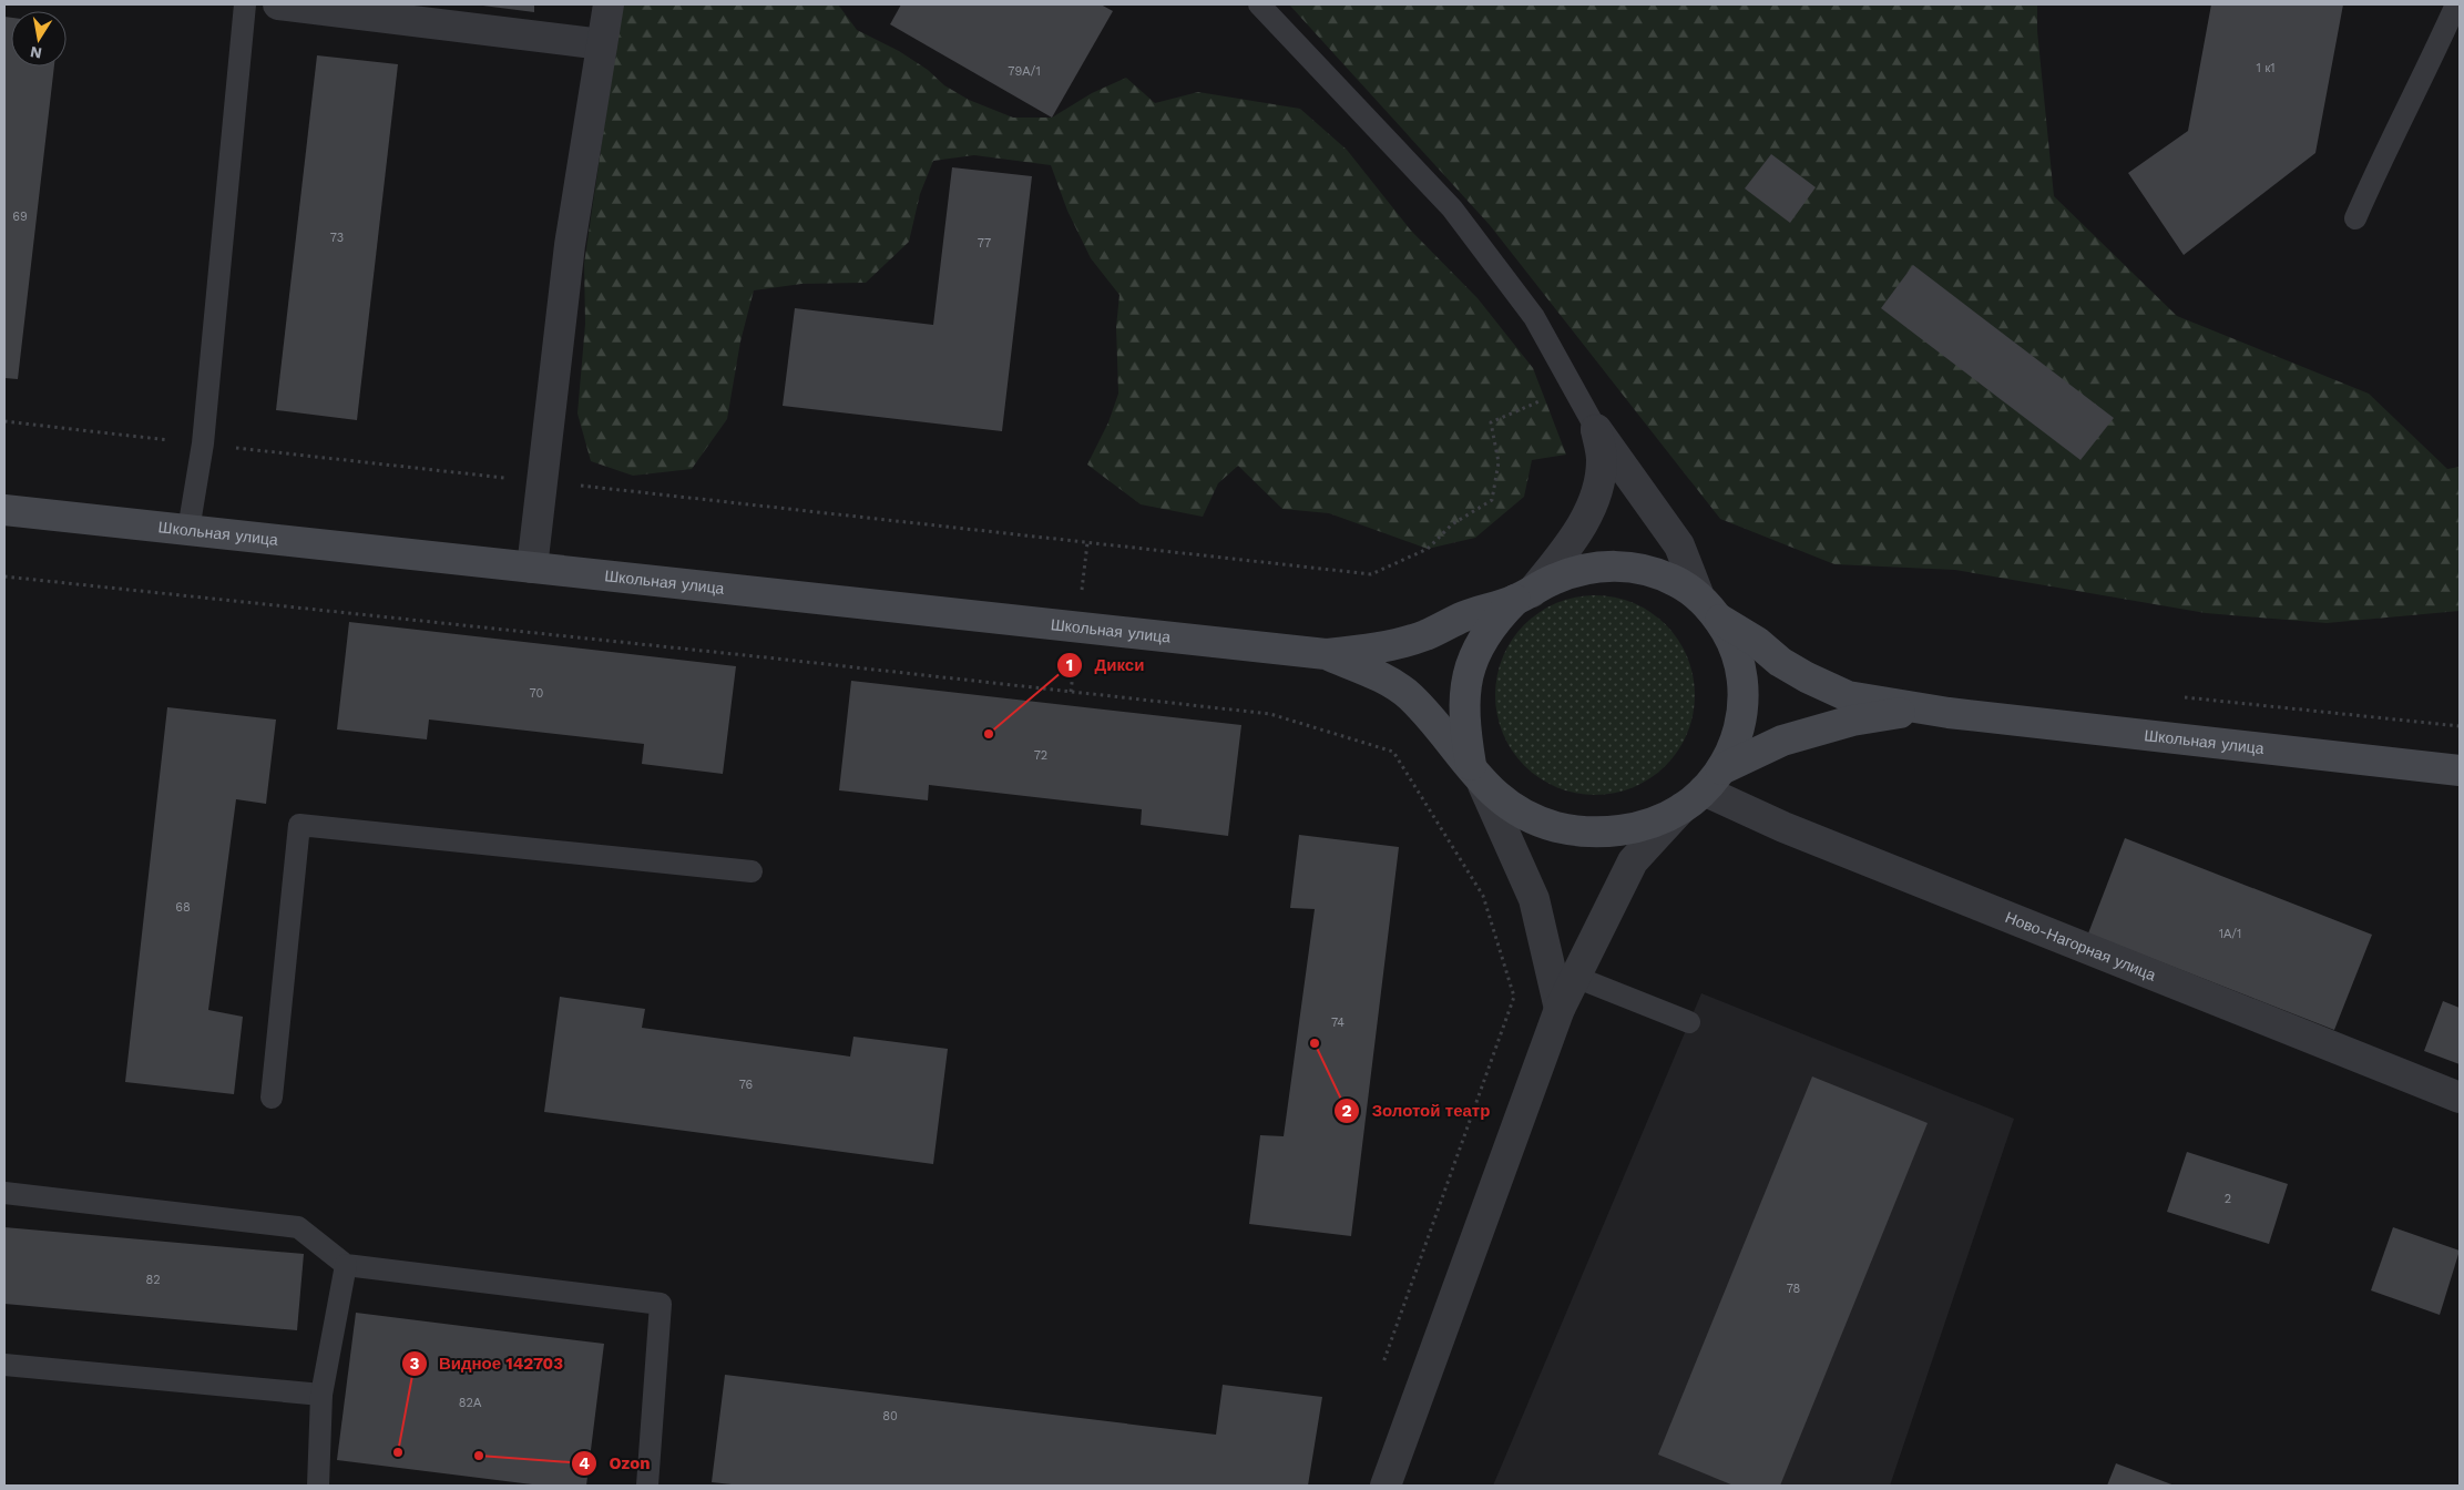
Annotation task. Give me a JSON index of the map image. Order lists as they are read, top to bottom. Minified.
{"streets":{"main road":["Школьная улица"],"street":["Ново-Нагорная улица"]},"places":["Дикси","Золотой театр","Видное 142703","Ozon"],"house_numbers":["1 к1","79А/1","69","73","77","70","72","68","1А/1","74","76","2","82","78","82А","80"],"north":"bottom"}
